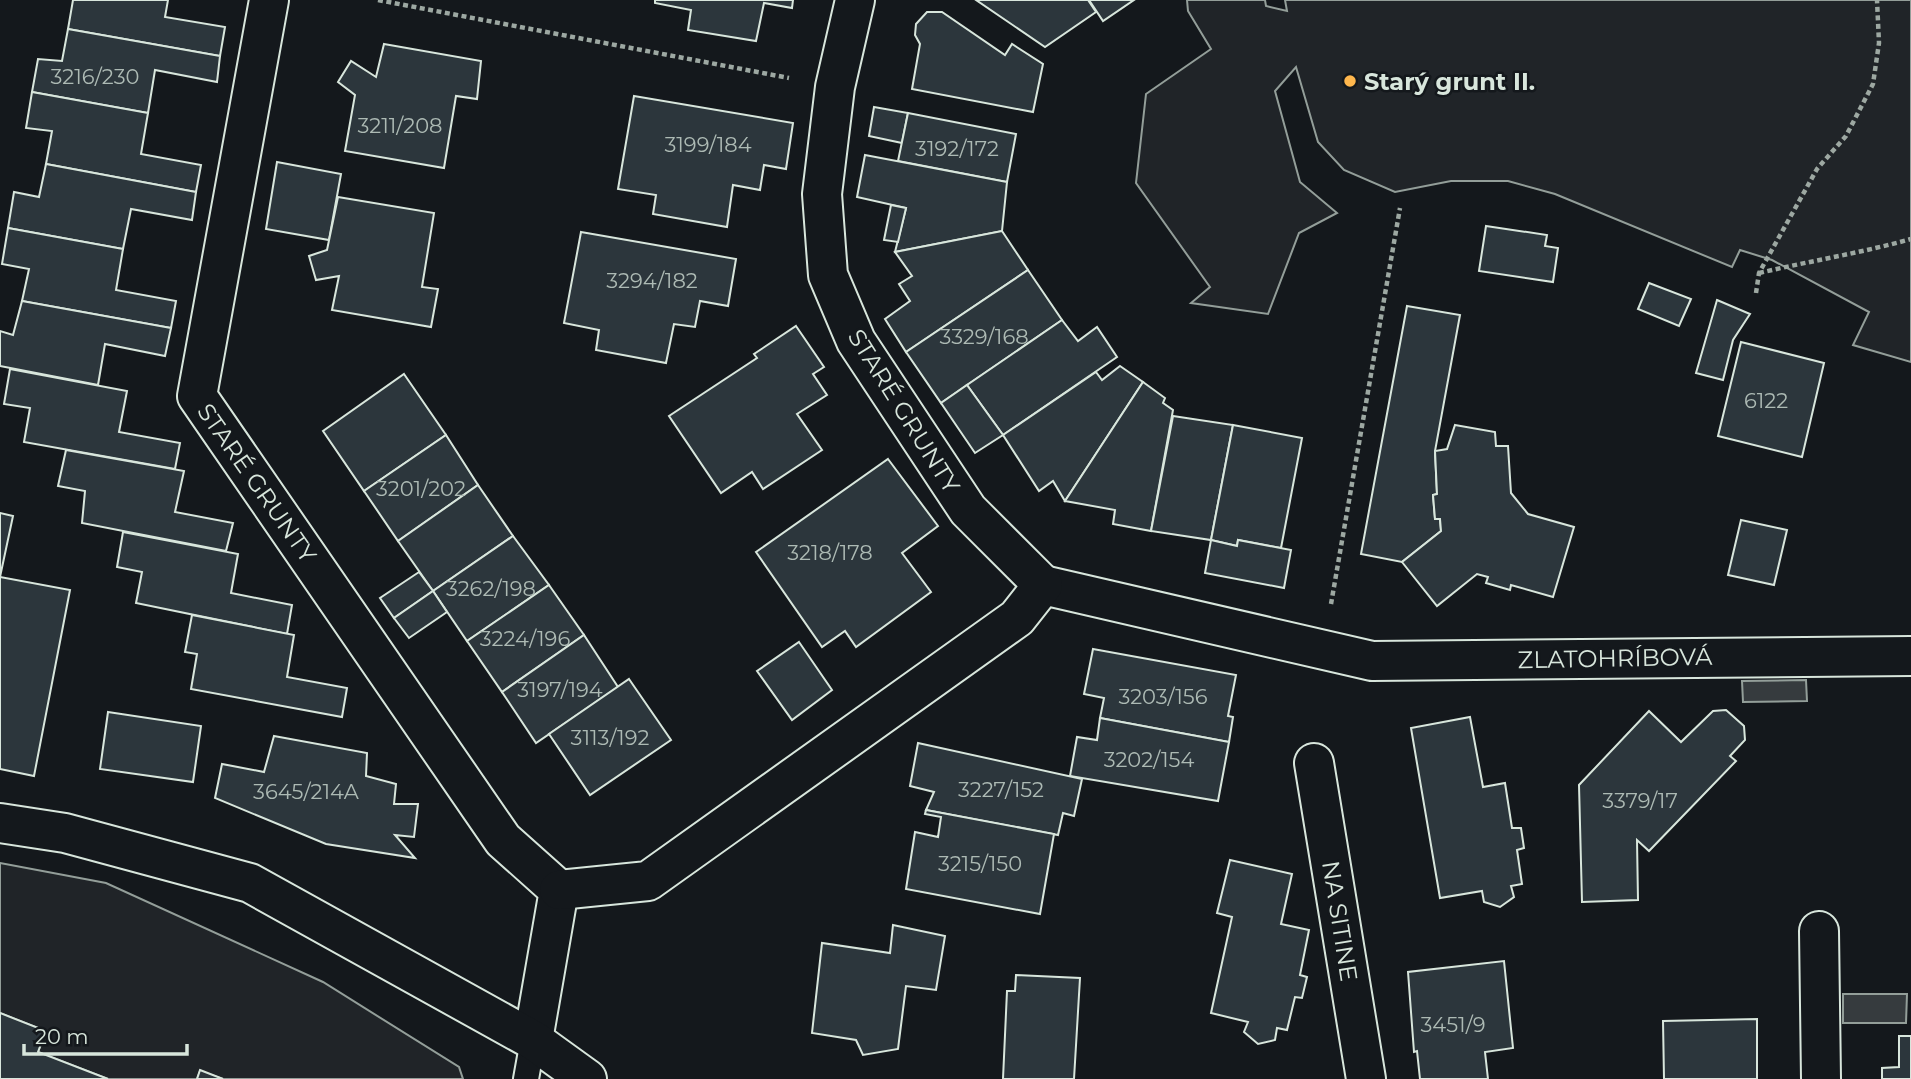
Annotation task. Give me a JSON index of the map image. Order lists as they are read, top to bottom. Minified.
{"streets":{"street":["STARÉ GRUNTY","ZLATOHRÍBOVÁ","NA SITINE"]},"crossings":[["STARÉ GRUNTY","ZLATOHRÍBOVÁ"]],"places":["Starý grunt II."],"house_numbers":["3216/230","3211/208","3199/184","3192/172","3294/182","3329/168","6122","3201/202","3218/178","3262/198","3224/196","3197/194","3203/156","3113/192","3202/154","3227/152","3645/214A","3379/17","3215/150","3451/9"],"scale_bar":"20 m"}
